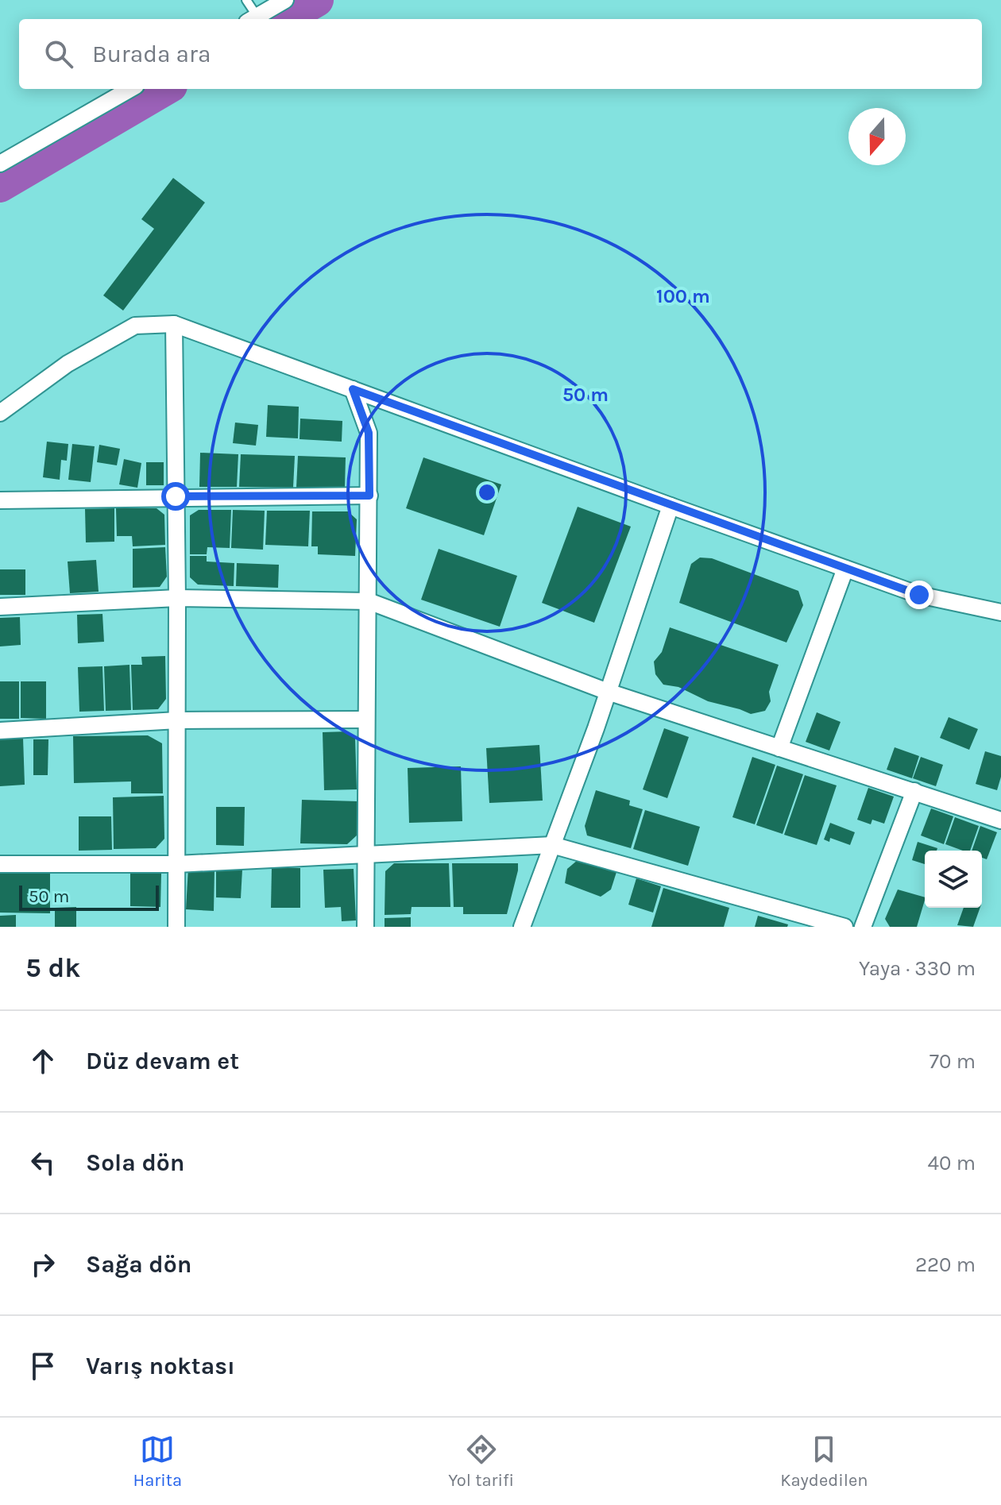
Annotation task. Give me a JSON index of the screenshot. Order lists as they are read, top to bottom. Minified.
{"scale_bar":"50 m","north":"bottom","page":{"search":"Burada ara","scale":"50 m","heading":["5 dk","Yaya · 330 m"],"list":[["Düz devam et","70 m"],["Sola dön","40 m"],["Sağa dön","220 m"],"Varış noktası"],"nav":["Harita","Yol tarifi","Kaydedilen"]},"rings":["100 m","50 m"]}
